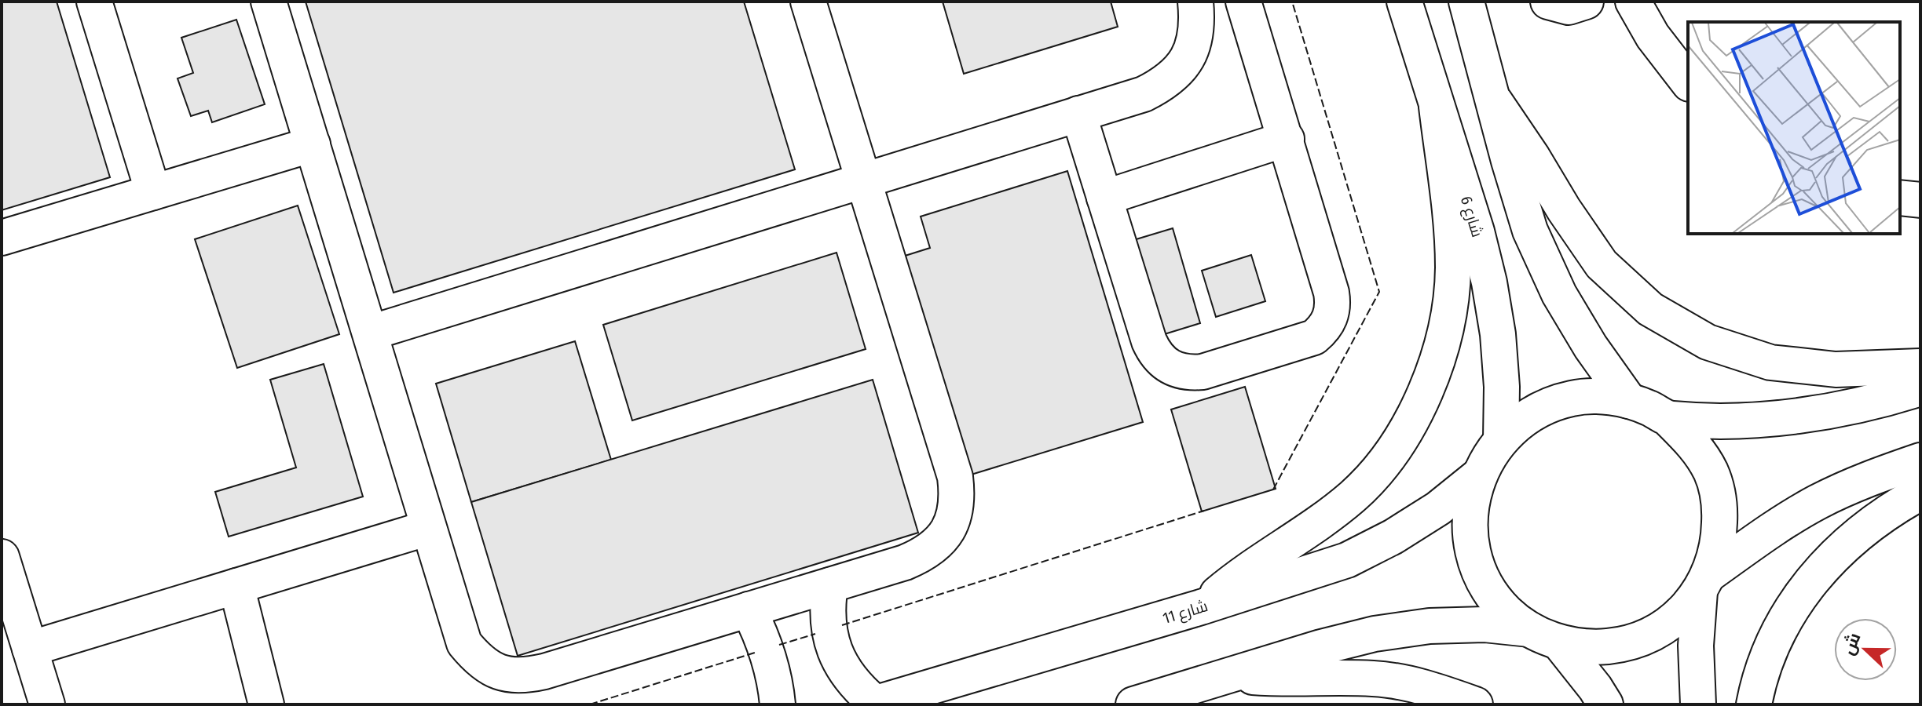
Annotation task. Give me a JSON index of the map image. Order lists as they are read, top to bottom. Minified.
{"streets":{"main road":["شارع 6","شارع 11"]},"north":"left"}
